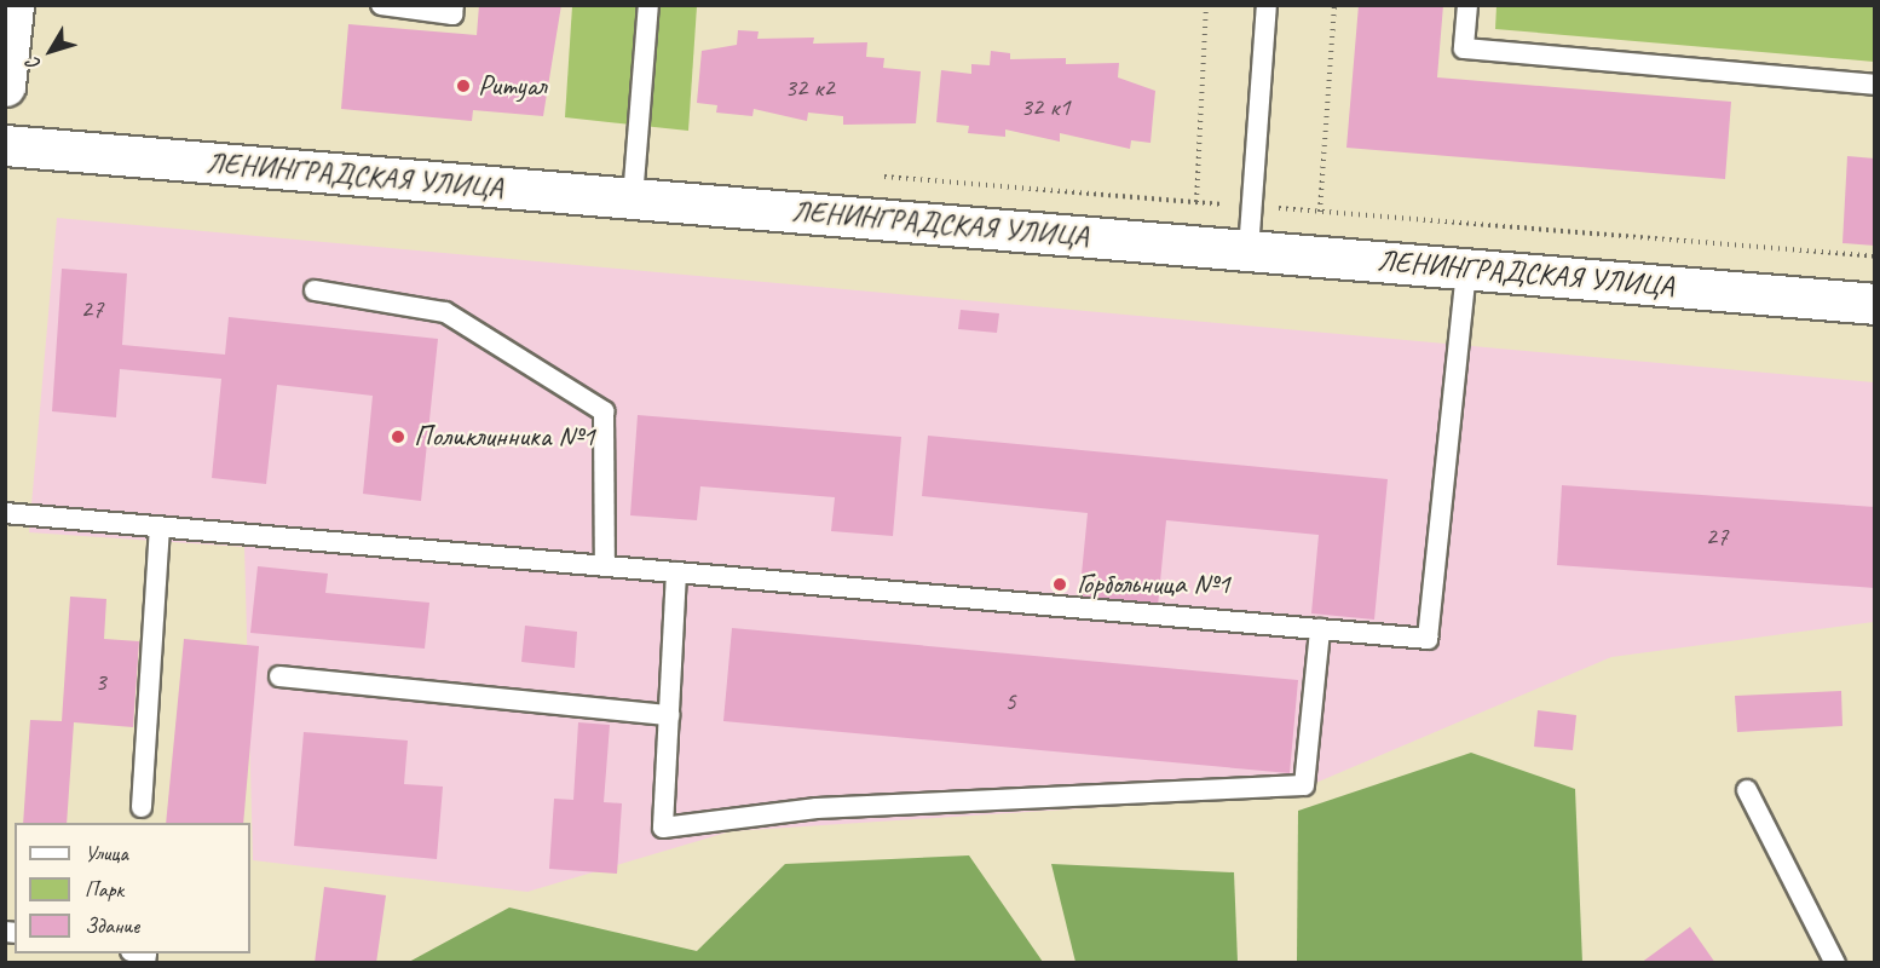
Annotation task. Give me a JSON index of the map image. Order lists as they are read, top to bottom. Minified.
{"streets":{"street":["ЛЕНИНГРАДСКАЯ УЛИЦА"]},"places":["Ритуал","Поликлинника №1","Горбольница №1"],"house_numbers":["32 к2","32 к1","27","27","3","5"],"legend":["Улица","Парк","Здание"],"north":"bottom left"}
